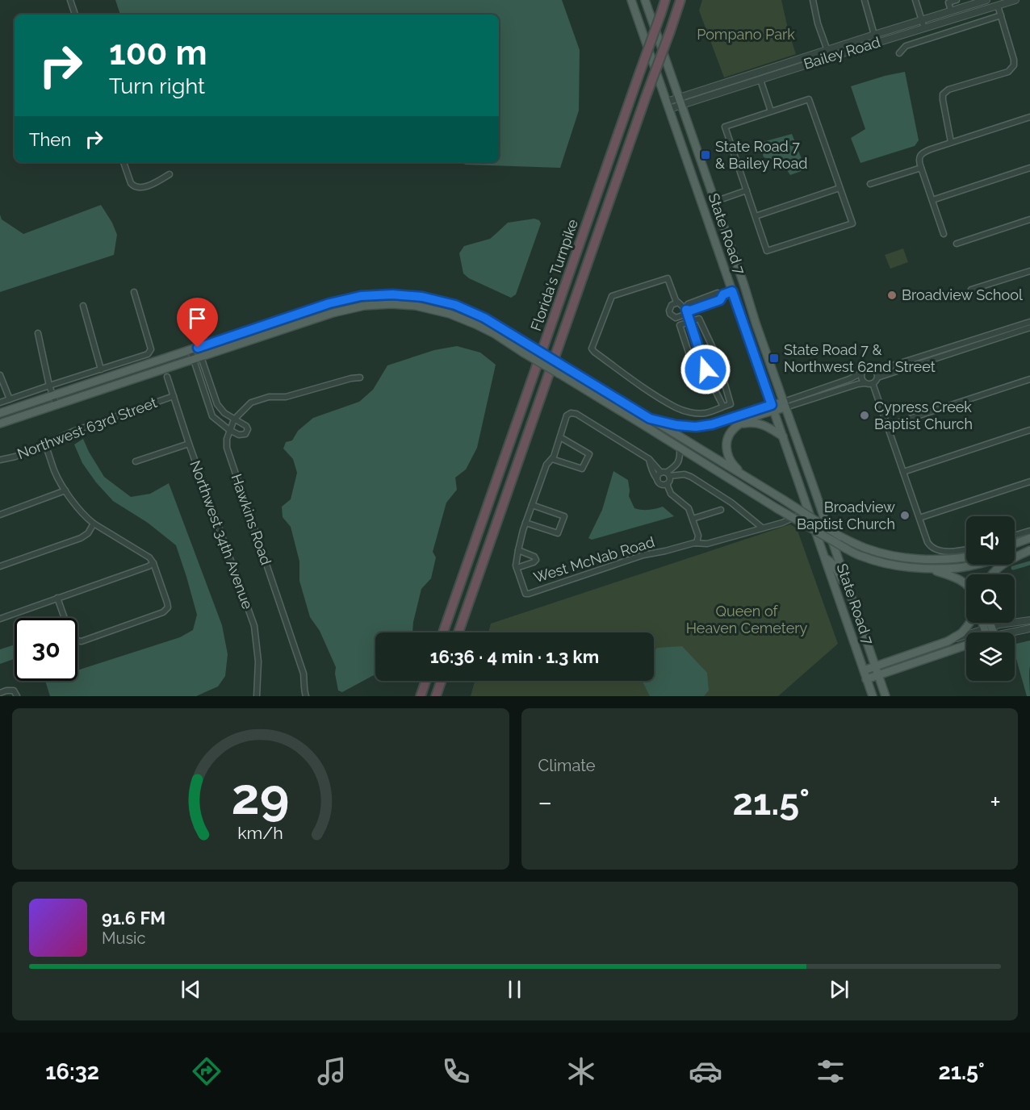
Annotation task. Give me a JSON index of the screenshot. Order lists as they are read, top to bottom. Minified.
{"streets":{"highway":["Florida's Turnpike"],"main road":["State Road 7"],"street":["Bailey Road","Northwest 63rd Street","Hawkins Road","Northwest 34th Avenue","West McNab Road"]},"crossings":[["Bailey Road","State Road 7"],["State Road 7","West McNab Road"],["Northwest 63rd Street","Northwest 34th Avenue"]],"parks":["Pompano Park","Queen of Heaven Cemetery"],"places":{"transit":["State Road 7 & Bailey Road","State Road 7 & Northwest 62nd Street"],"other":["Broadview School","Cypress Creek Baptist Church","Broadview Baptist Church"]},"page":{"turn":["100 m","Turn right"],"then":"Then","limit":"30","trip":"16:36 · 4 min · 1.3 km","tile":"Climate","heat":["−","21.5°","+"],"song":["91.6 FM","Music"],"tabs":["16:32","21.5°"],"gauge":["29","km/h"]}}
